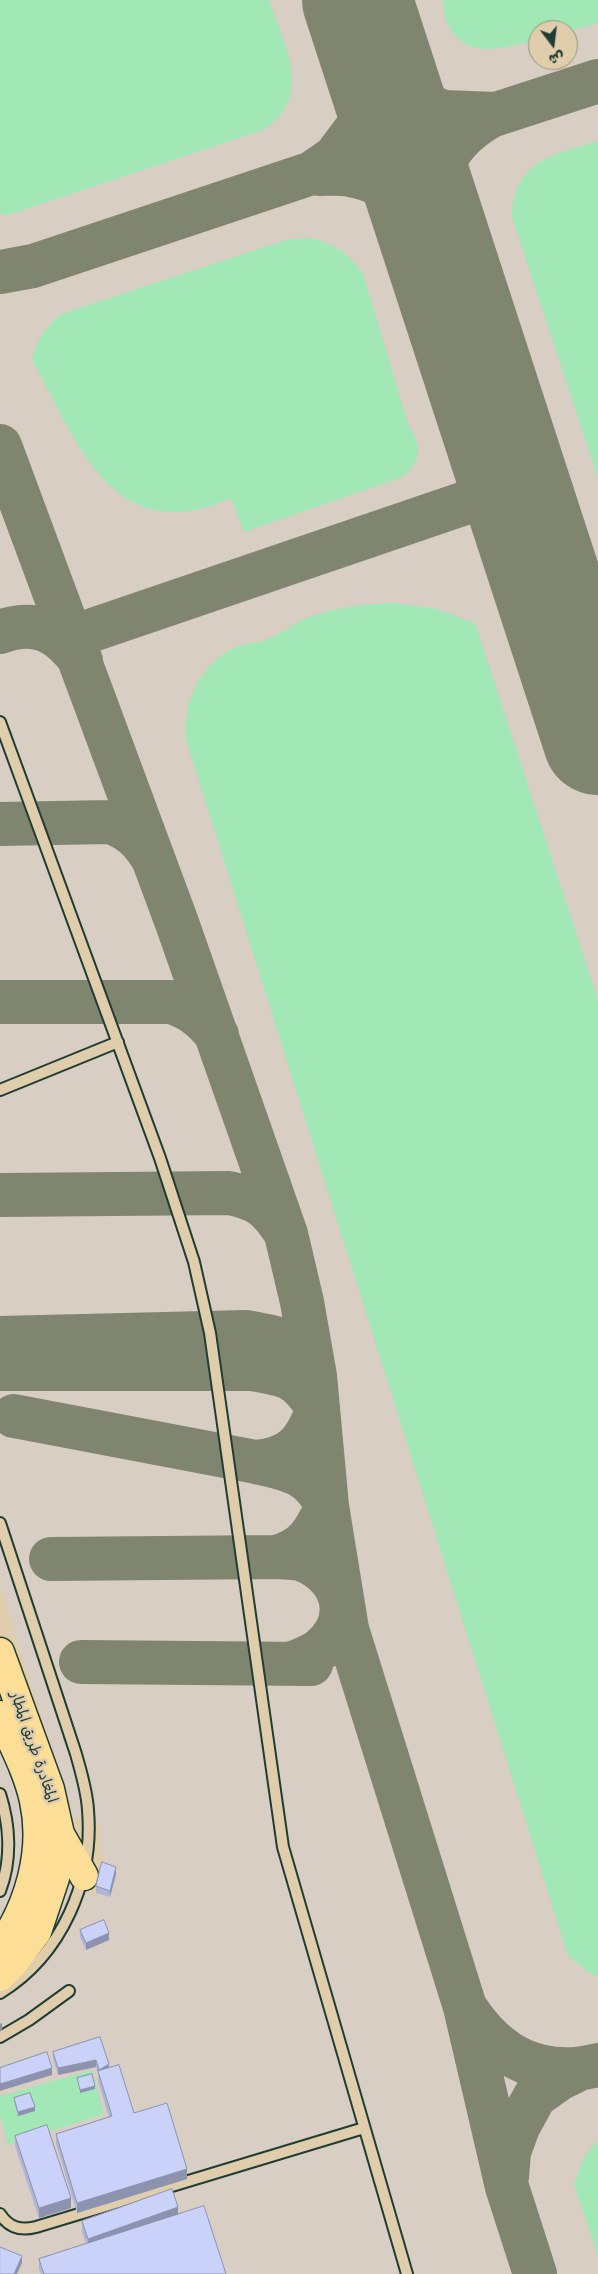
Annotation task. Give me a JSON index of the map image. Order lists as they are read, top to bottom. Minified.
{"streets":{"main road":["المغادرة طريق المطار"]},"north":"bottom"}
